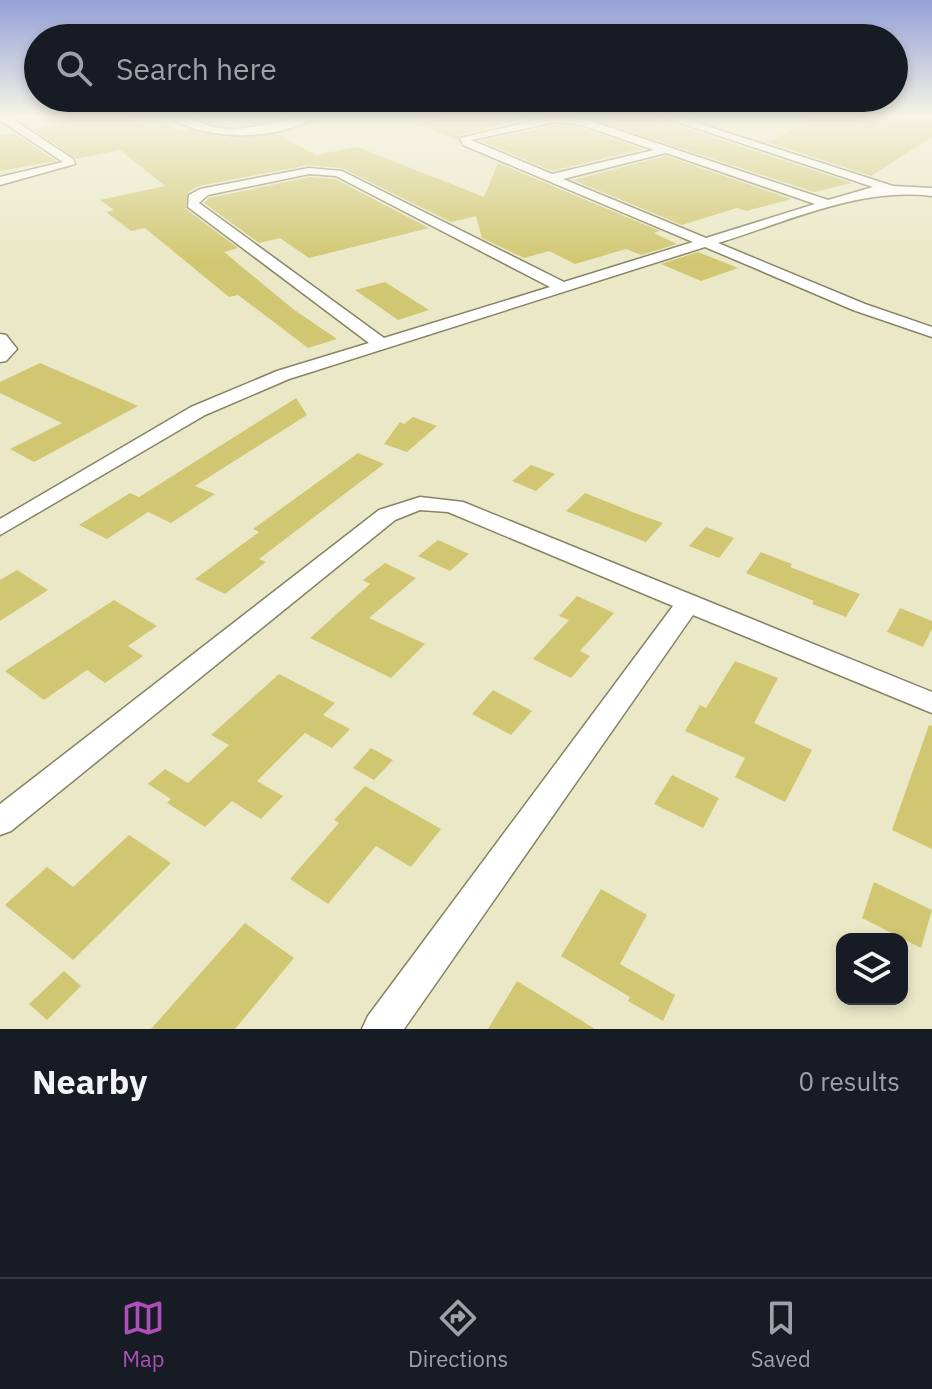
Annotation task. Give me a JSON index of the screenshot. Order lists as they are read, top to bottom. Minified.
{"page":{"search":"Search here","heading":["Nearby","0 results"],"nav":["Map","Directions","Saved"]}}
